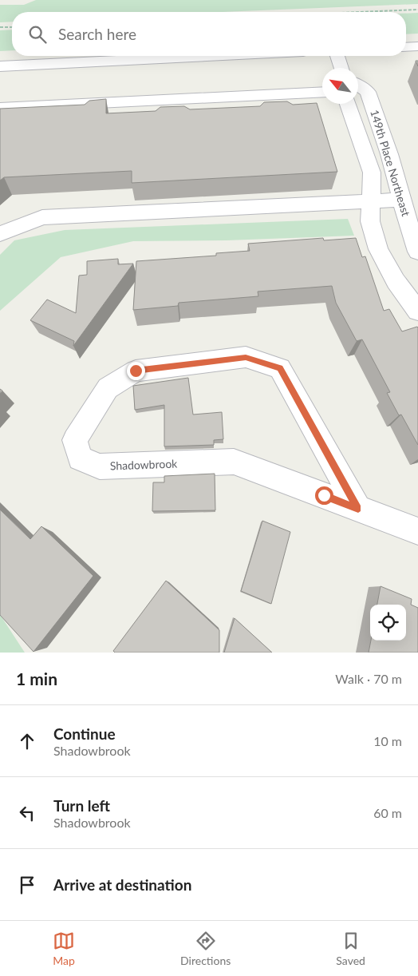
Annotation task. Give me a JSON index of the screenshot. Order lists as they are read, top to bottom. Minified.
{"streets":{"street":["149th Place Northeast","Shadowbrook"]},"north":"top left","page":{"search":"Search here","heading":["1 min","Walk · 70 m"],"list":[["Continue","Shadowbrook","10 m"],["Turn left","Shadowbrook","60 m"],"Arrive at destination"],"nav":["Map","Directions","Saved"]}}
